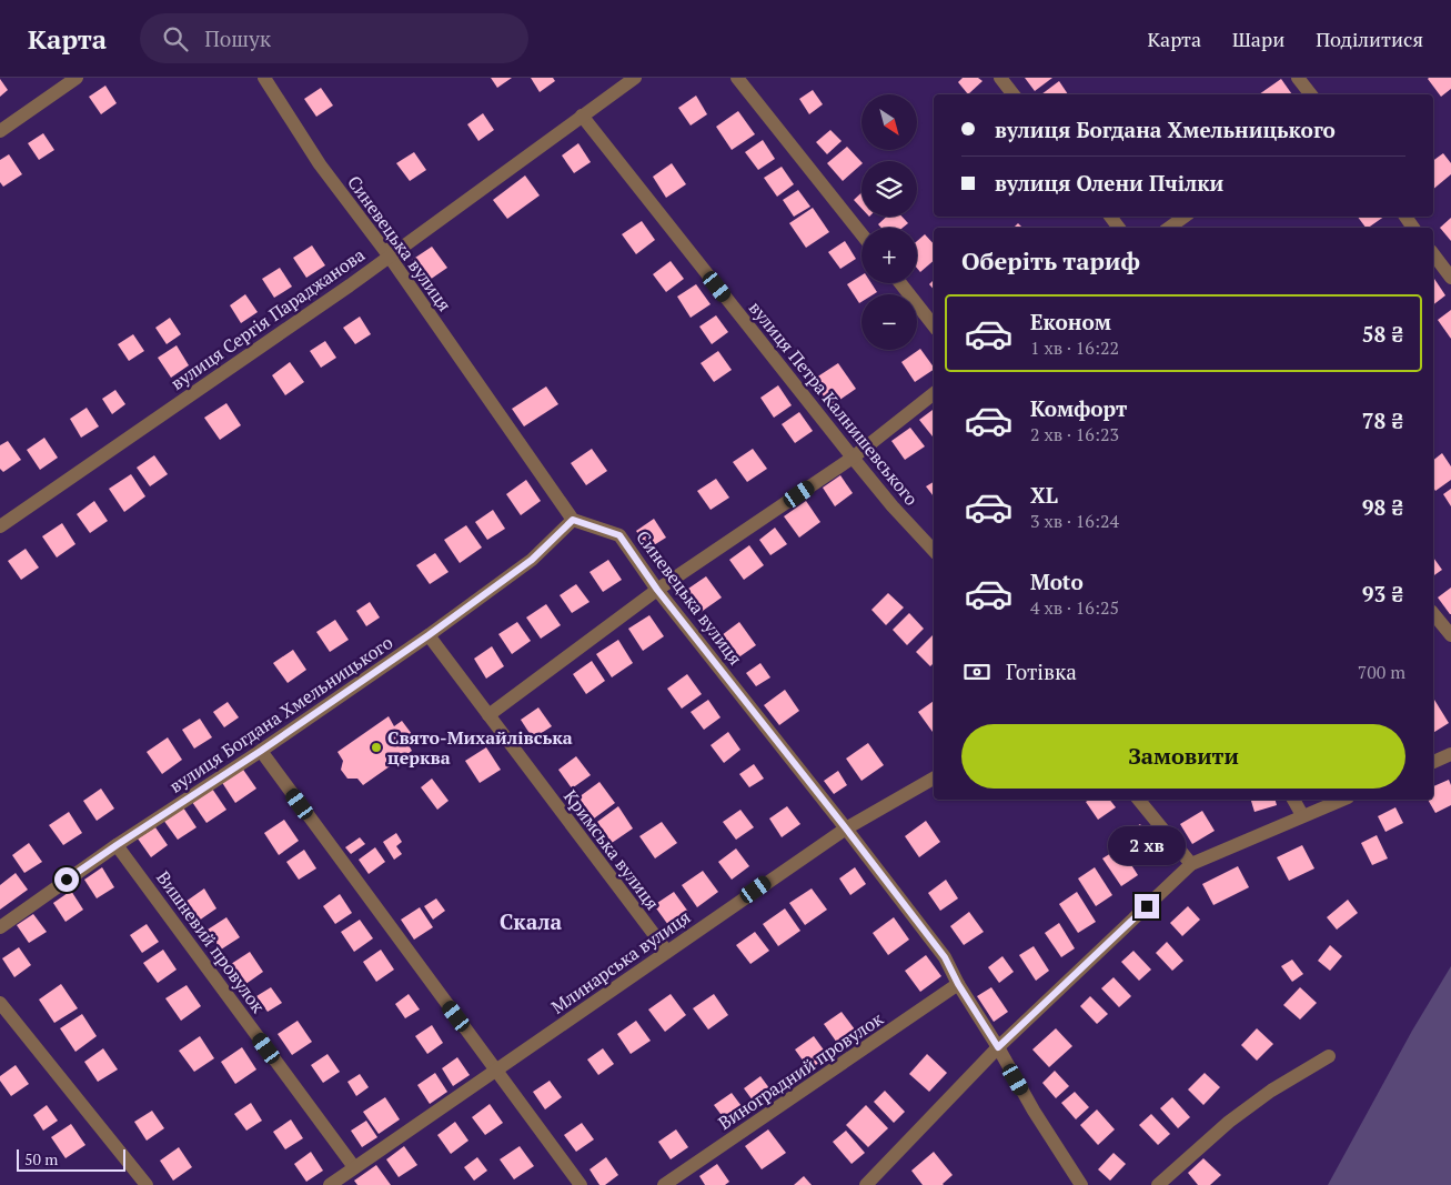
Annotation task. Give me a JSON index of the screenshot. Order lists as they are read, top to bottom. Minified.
{"streets":{"street":["Синевецька вулиця","вулиця Сергія Параджанова","вулиця Петра Калнишевського","вулиця Богдана Хмельницького","Кримська вулиця","Вишневий провулок","Млинарська вулиця","Виноградний провулок"]},"crossings":[["Синевецька вулиця","вулиця Сергія Параджанова"],["Синевецька вулиця","вулиця Богдана Хмельницького"],["Синевецька вулиця","Млинарська вулиця"],["Синевецька вулиця","Виноградний провулок"],["вулиця Сергія Параджанова","вулиця Петра Калнишевського"],["вулиця Богдана Хмельницького","Кримська вулиця"],["вулиця Богдана Хмельницького","Вишневий провулок"],["Кримська вулиця","Млинарська вулиця"],["Вишневий провулок","Млинарська вулиця"]],"districts":["Скала"],"places":["Свято-Михайлівська церква"],"scale_bar":"50 m","north":"bottom right","page":{"header":"Карта","search":"Пошук","nav":["Карта","Шари","Поділитися"],"map_buttons":["+","−"],"banner":["вулиця Богдана Хмельницького","вулиця Олени Пчілки"],"heading":"Оберіть тариф","list":[{"name":"Економ","note":"1 хв · 16:22","value":"58 ₴"},{"name":"Комфорт","note":"2 хв · 16:23","value":"78 ₴"},{"name":"XL","note":"3 хв · 16:24","value":"98 ₴"},{"name":"Moto","note":"4 хв · 16:25","value":"93 ₴"}],"pay":["Готівка","700 m"],"buttons":"Замовити","bubble":"2 хв","scale":"50 m"}}
